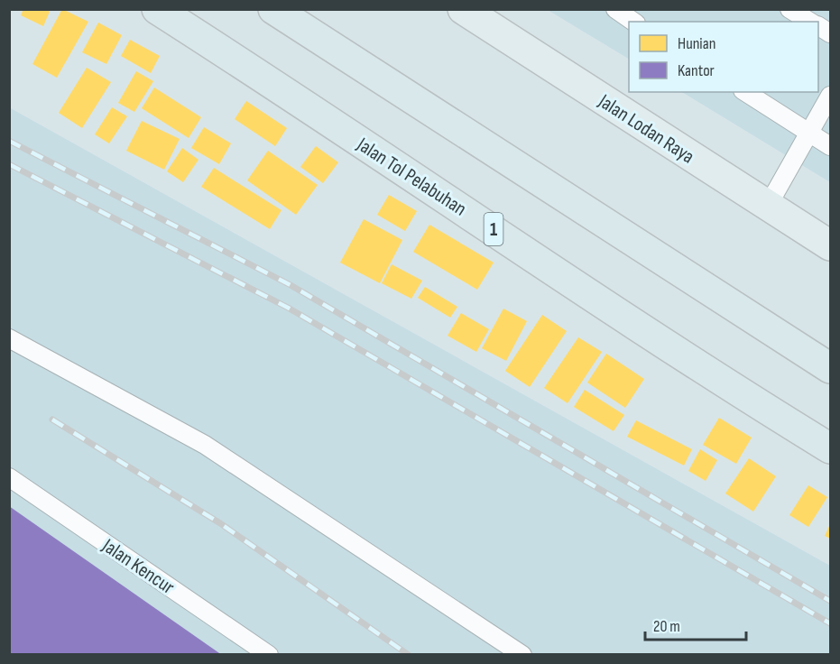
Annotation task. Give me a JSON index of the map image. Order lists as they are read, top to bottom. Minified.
{"streets":{"highway":["Jalan Lodan Raya","Jalan Tol Pelabuhan","1"],"lane":["Jalan Kencur"]},"legend":["Hunian","Kantor"],"scale_bar":"20 m"}
